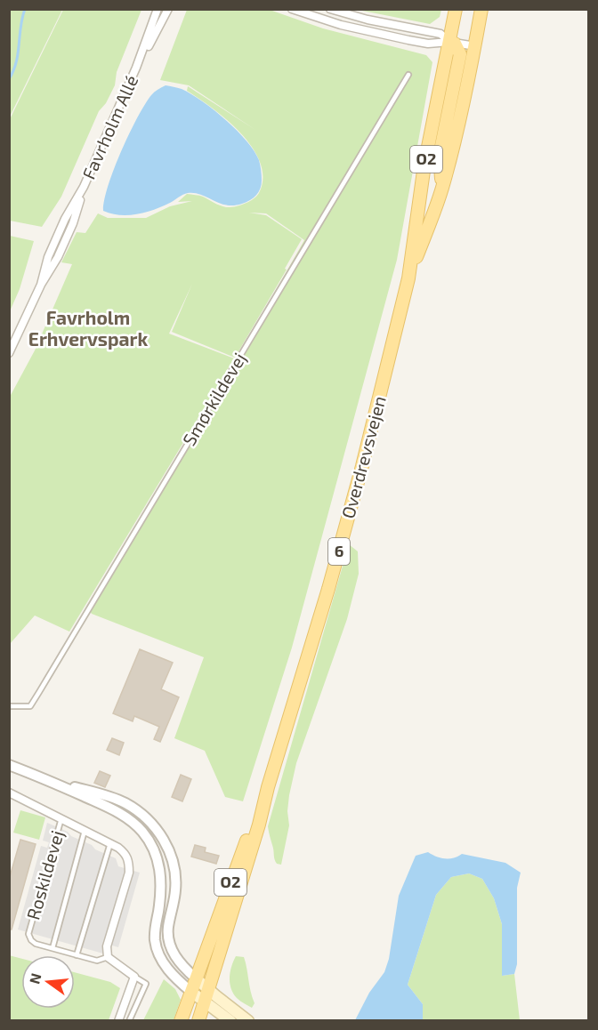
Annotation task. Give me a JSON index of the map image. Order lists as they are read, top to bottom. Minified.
{"streets":{"main road":["O2","Overdrevsvejen","6"],"street":["Favrholm Allé","Roskildevej"],"lane":["Smørkildevej"]},"crossings":[["Overdrevsvejen","6"]],"districts":["Favrholm Erhvervspark"],"north":"left"}
